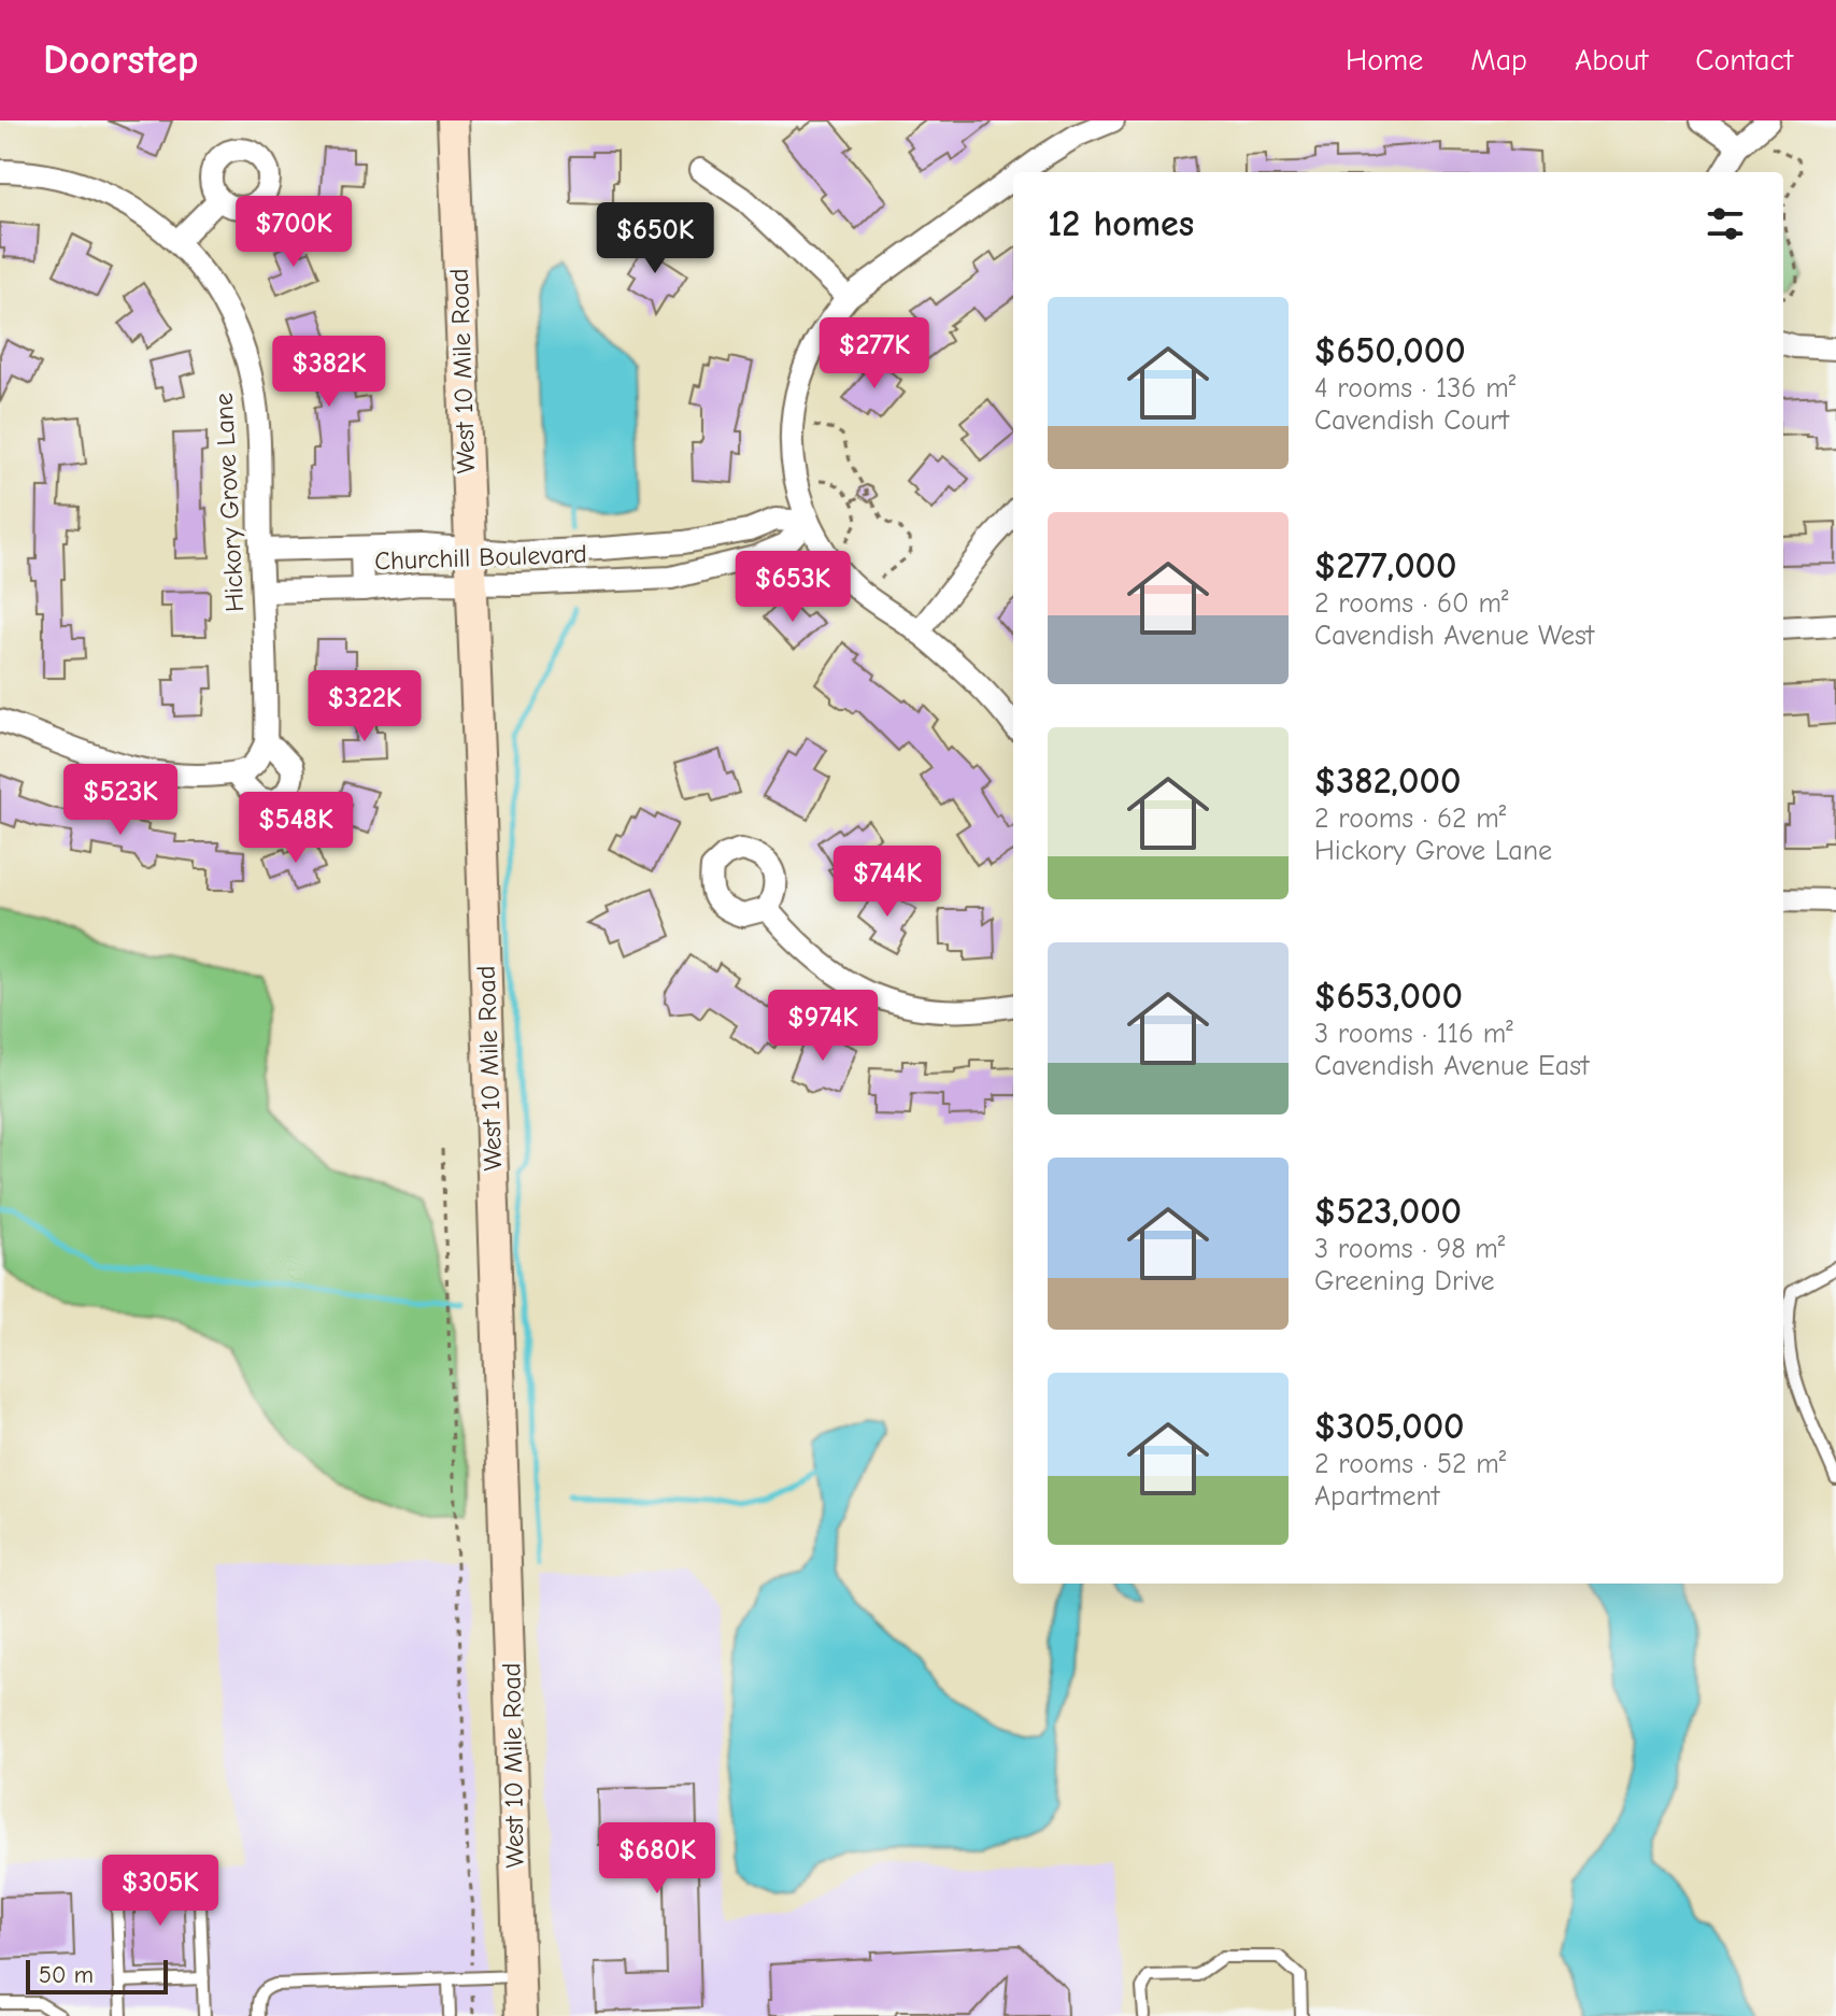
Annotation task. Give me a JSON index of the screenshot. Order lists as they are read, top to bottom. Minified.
{"streets":{"main road":["West 10 Mile Road"],"street":["Hickory Grove Lane","Churchill Boulevard"]},"crossings":[["West 10 Mile Road","Churchill Boulevard"],["Hickory Grove Lane","Churchill Boulevard"]],"scale_bar":"50 m","page":{"header":"Doorstep","nav":["Home","Map","About","Contact"],"heading":"12 homes","price":["$700K","$650K","$277K","$382K","$653K","$322K","$523K","$548K","$744K","$974K","$680K","$305K"],"list":[{"name":"$650,000","note":"4 rooms · 136 m² · Cavendish Court"},{"name":"$277,000","note":"2 rooms · 60 m² · Cavendish Avenue West"},{"name":"$382,000","note":"2 rooms · 62 m² · Hickory Grove Lane"},{"name":"$653,000","note":"3 rooms · 116 m² · Cavendish Avenue East"},{"name":"$523,000","note":"3 rooms · 98 m² · Greening Drive"},{"name":"$305,000","note":"2 rooms · 52 m² · Apartment"}],"scale":"50 m"}}
